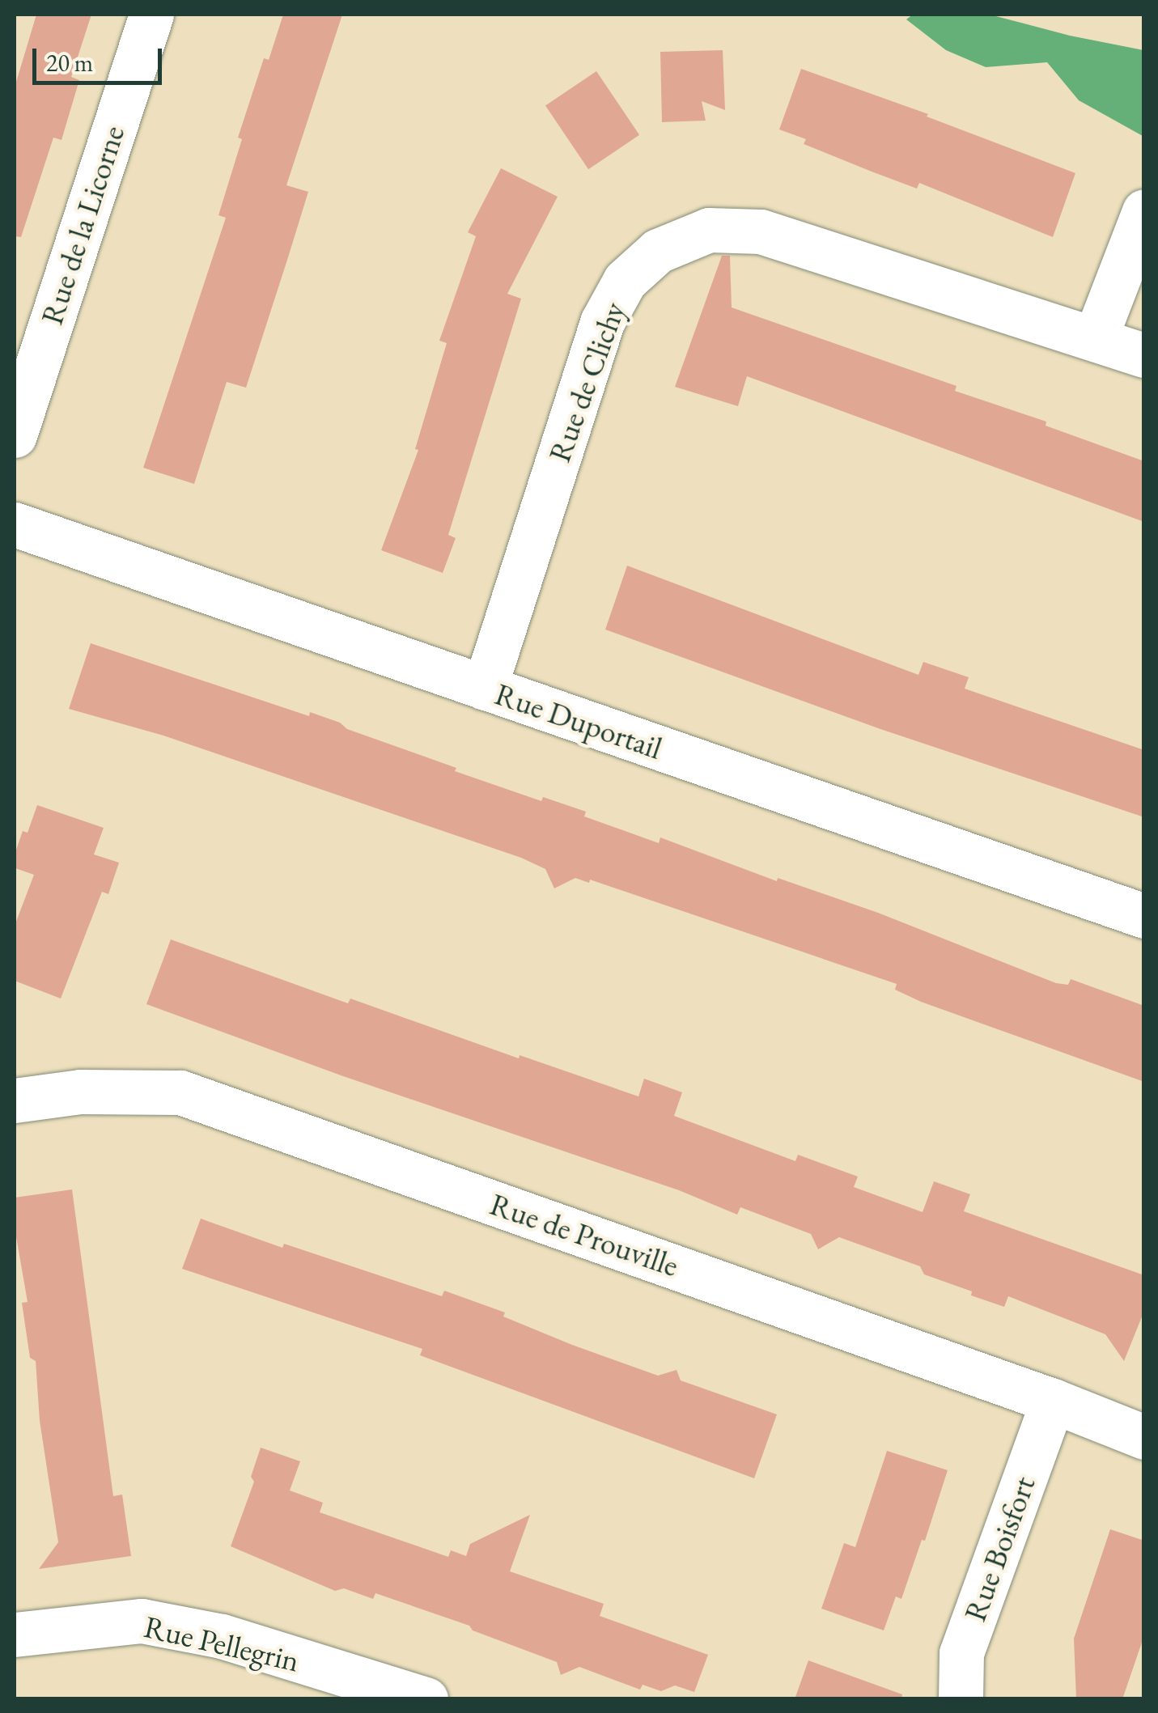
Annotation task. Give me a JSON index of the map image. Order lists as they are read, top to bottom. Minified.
{"streets":{"street":["Rue de la Licorne","Rue de Clichy","Rue Duportail","Rue de Prouville","Rue Boisfort","Rue Pellegrin"]},"crossings":[["Rue de Clichy","Rue Duportail"],["Rue de Prouville","Rue Boisfort"]],"scale_bar":"20 m"}
